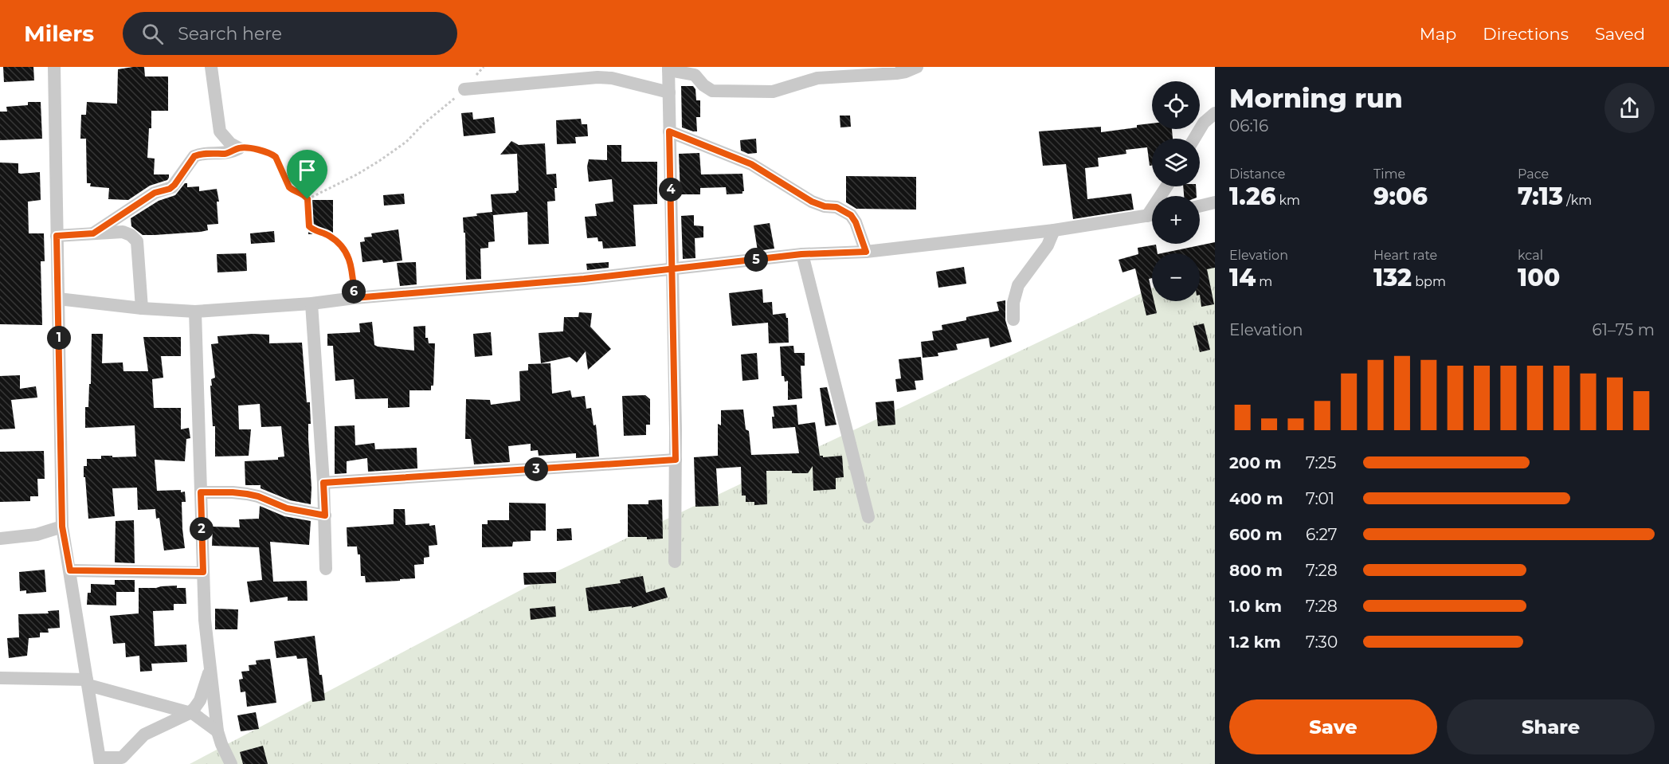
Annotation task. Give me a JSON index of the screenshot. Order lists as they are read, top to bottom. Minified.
{"page":{"header":"Milers","search":"Search here","nav":["Map","Directions","Saved"],"heading":["Morning run","06:16"],"map_buttons":["+","−"],"stats":[["Distance","1.26 km"],["Time","9:06"],["Pace","7:13 /km"],["Elevation","14 m"],["Heart rate","132 bpm"],["kcal","100"]],"pins":["4","5","6","1","3","2"],"chart":["Elevation","61–75 m"],"list":[{"name":"200 m","note":"7:25"},{"name":"400 m","note":"7:01"},{"name":"600 m","note":"6:27"},{"name":"800 m","note":"7:28"},{"name":"1.0 km","note":"7:28"},{"name":"1.2 km","note":"7:30"}],"buttons":["Save","Share"]}}
